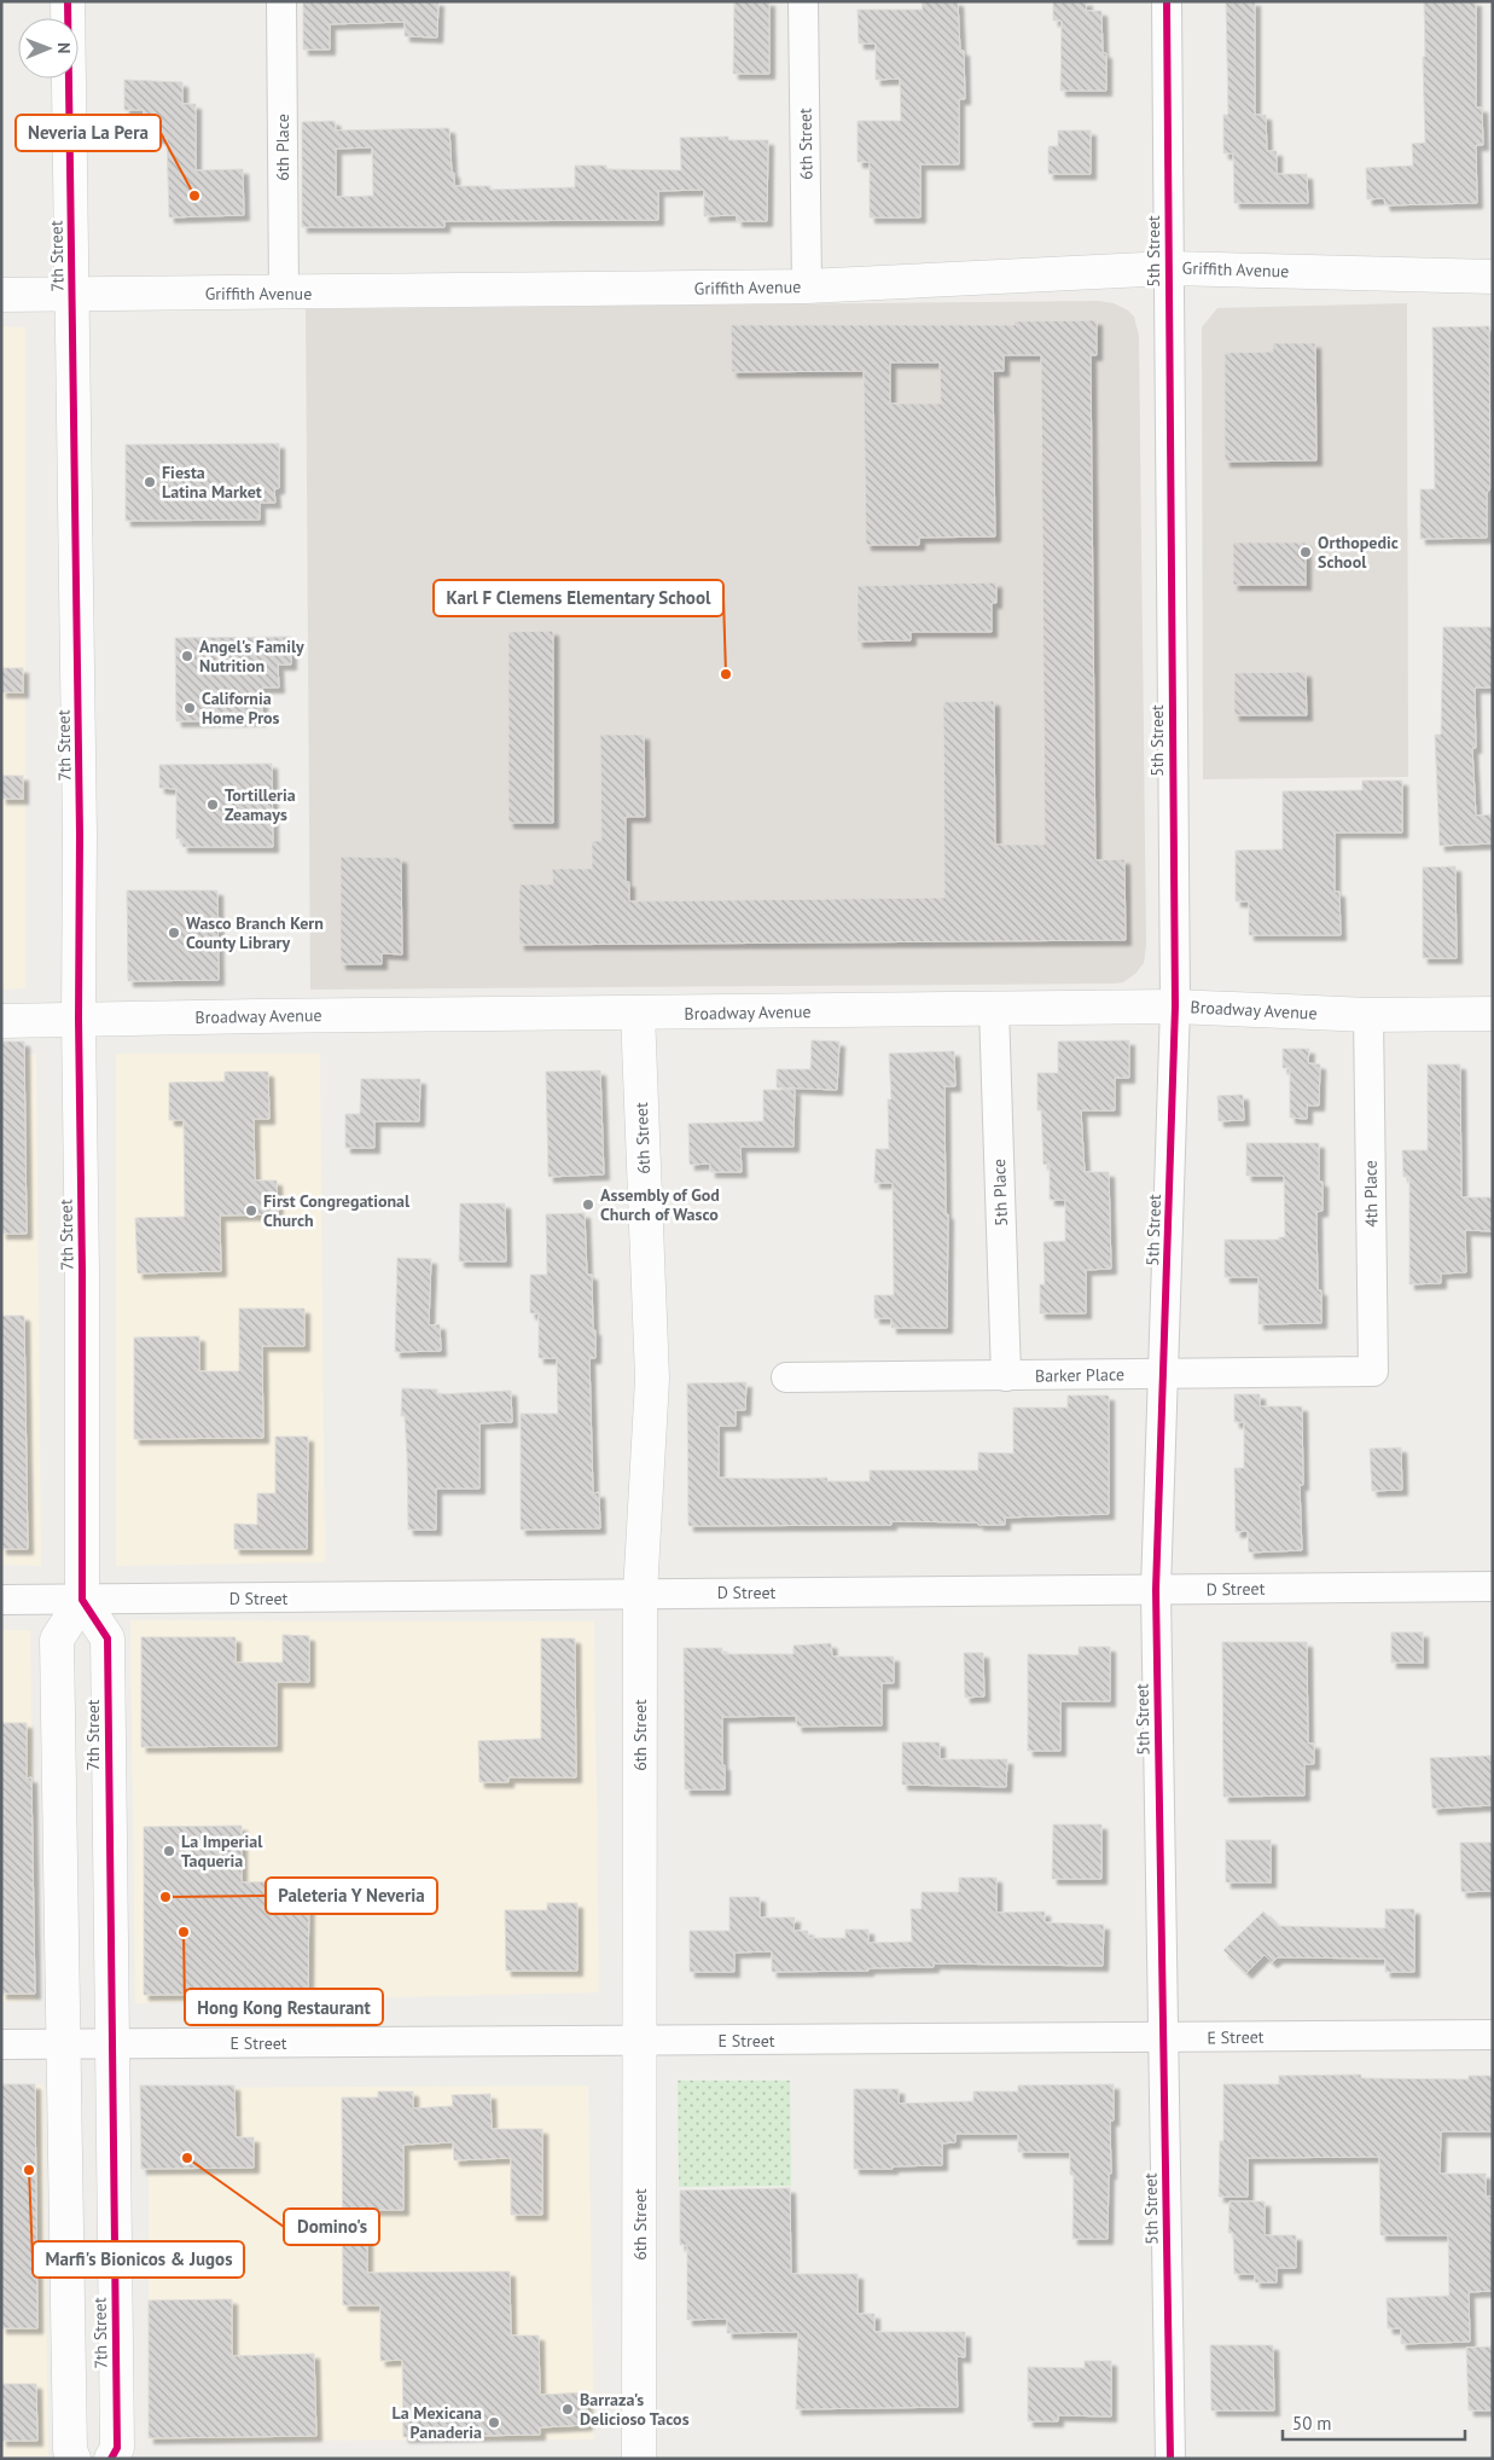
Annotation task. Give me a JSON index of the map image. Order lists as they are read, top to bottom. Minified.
{"streets":{"street":["6th Street","6th Place","5th Street","7th Street","Griffith Avenue","Broadway Avenue","5th Place","4th Place","Barker Place","D Street","E Street"]},"crossings":[["6th Street","Griffith Avenue"],["6th Street","Broadway Avenue"],["6th Street","D Street"],["6th Street","E Street"],["6th Place","Griffith Avenue"],["5th Street","Griffith Avenue"],["5th Street","Broadway Avenue"],["5th Street","Barker Place"],["5th Street","D Street"],["5th Street","E Street"],["7th Street","Griffith Avenue"],["7th Street","Broadway Avenue"],["7th Street","D Street"],["7th Street","E Street"],["Broadway Avenue","5th Place"],["Broadway Avenue","4th Place"],["5th Place","Barker Place"],["4th Place","Barker Place"]],"places":["Neveria La Pera","Fiesta Latina Market","Orthopedic School","Angel's Family Nutrition","Karl F Clemens Elementary School","California Home Pros","Tortilleria Zeamays","Wasco Branch Kern County Library","Assembly of God Church of Wasco","First Congregational Church","La Imperial Taqueria","Paleteria Y Neveria","Hong Kong Restaurant","Domino's","Marfi's Bionicos & Jugos","Barraza's Delicioso Tacos","La Mexicana Panaderia"],"scale_bar":"50 m","north":"right"}
